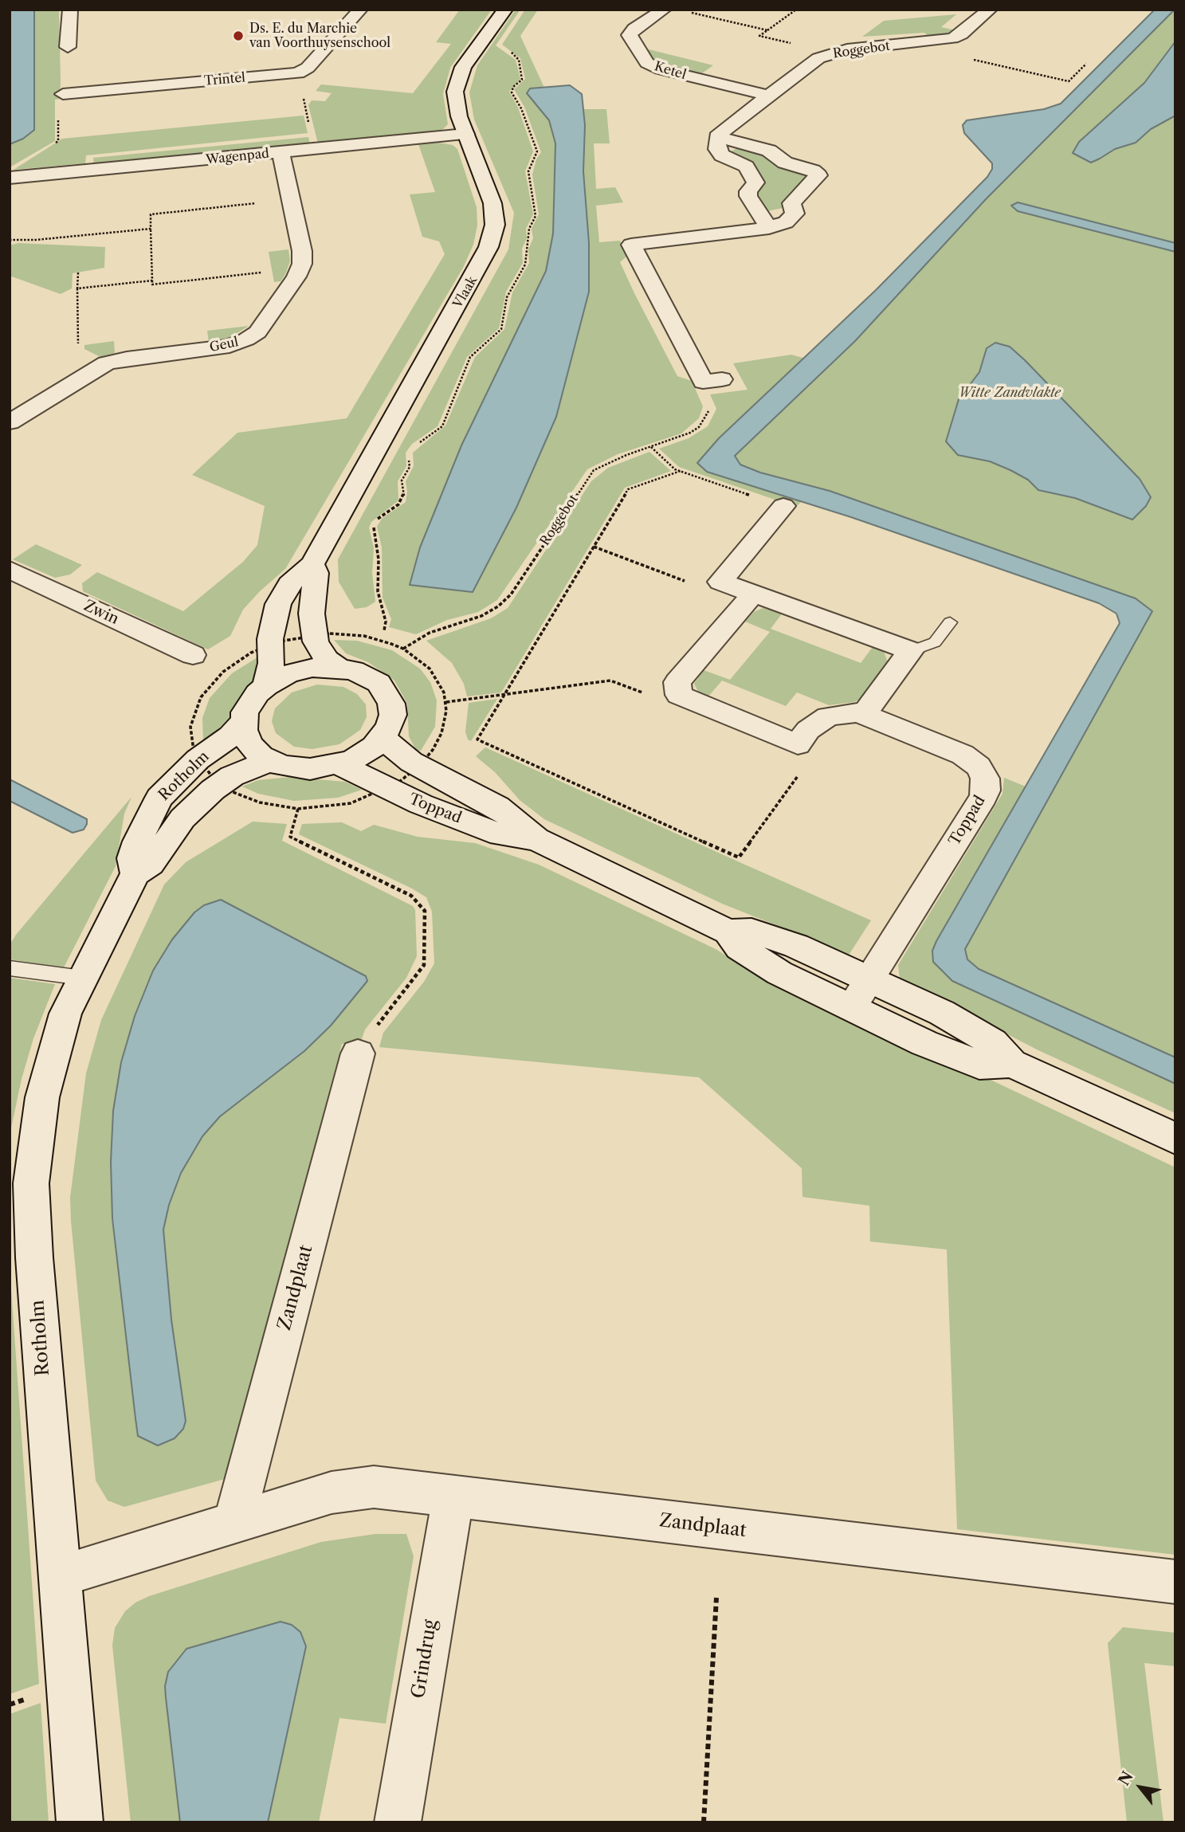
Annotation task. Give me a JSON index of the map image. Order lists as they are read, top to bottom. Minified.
{"streets":{"street":["Roggebot","Ketel","Trintel","Wagenpad","Vlaak","Geul","Zwin","Rotholm","Toppad","Zandplaat","Grindrug"]},"crossings":[["Roggebot","Ketel"],["Wagenpad","Vlaak"],["Wagenpad","Geul"],["Vlaak","Rotholm"],["Vlaak","Toppad"],["Rotholm","Toppad"],["Rotholm","Zandplaat"],["Zandplaat","Grindrug"]],"parks":["Witte Zandvlakte"],"places":["Ds. E. du Marchie van Voorthuysenschool"],"north":"top left"}
